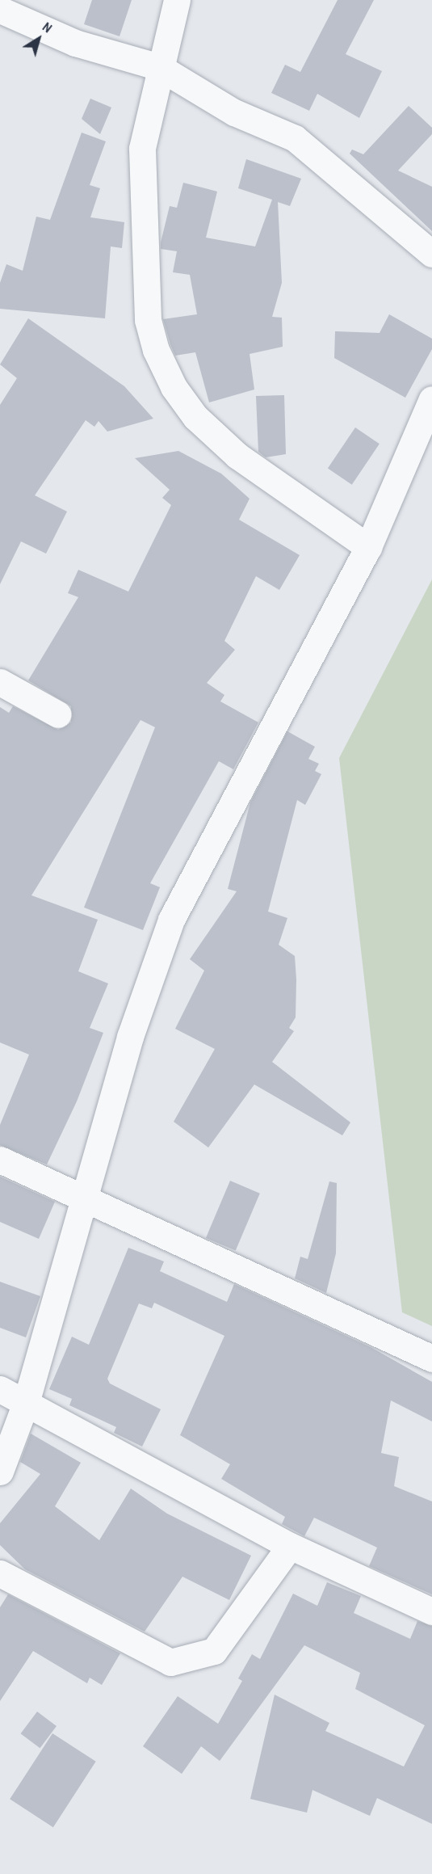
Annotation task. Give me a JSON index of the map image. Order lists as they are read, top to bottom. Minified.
{"north":"top right"}
